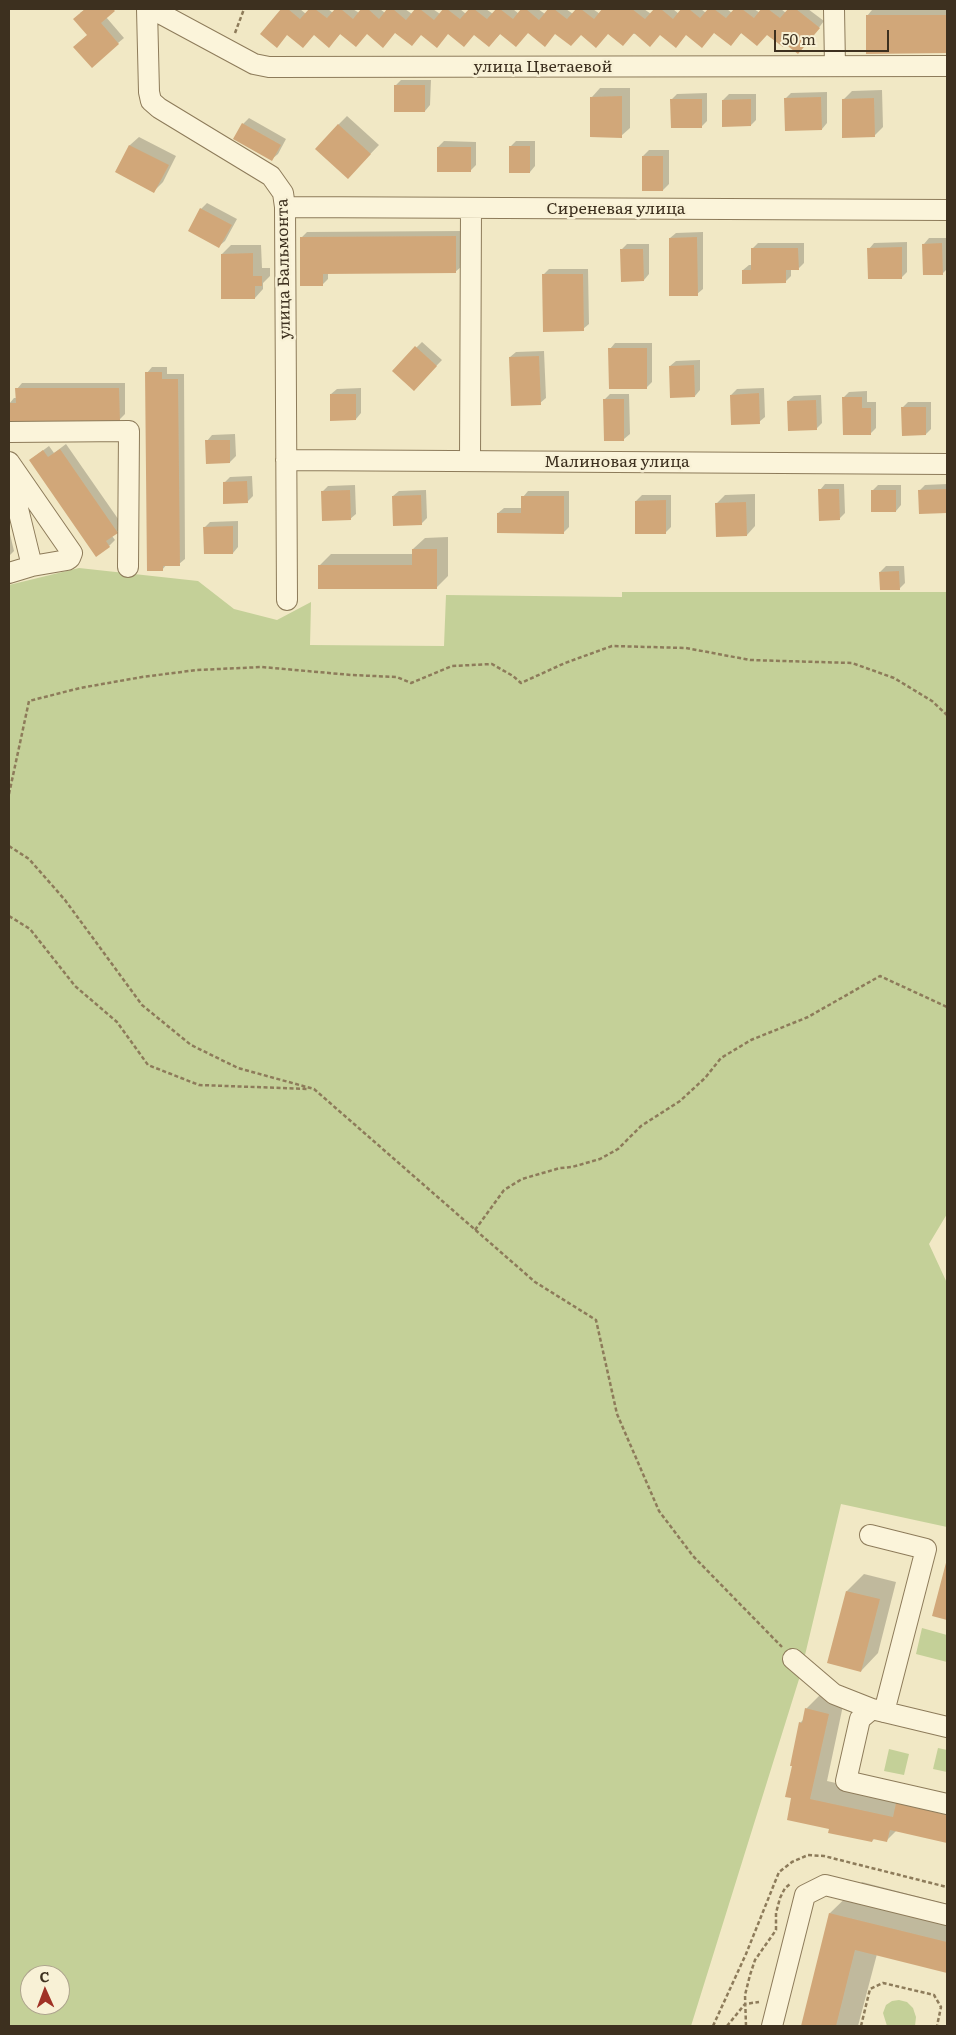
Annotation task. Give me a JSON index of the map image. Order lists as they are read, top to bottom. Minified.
{"streets":{"street":["улица Цветаевой","Сиреневая улица","улица Бальмонта","Малиновая улица"]},"crossings":[["Сиреневая улица","улица Бальмонта"],["улица Бальмонта","Малиновая улица"]],"scale_bar":"50 m","north":"top"}
